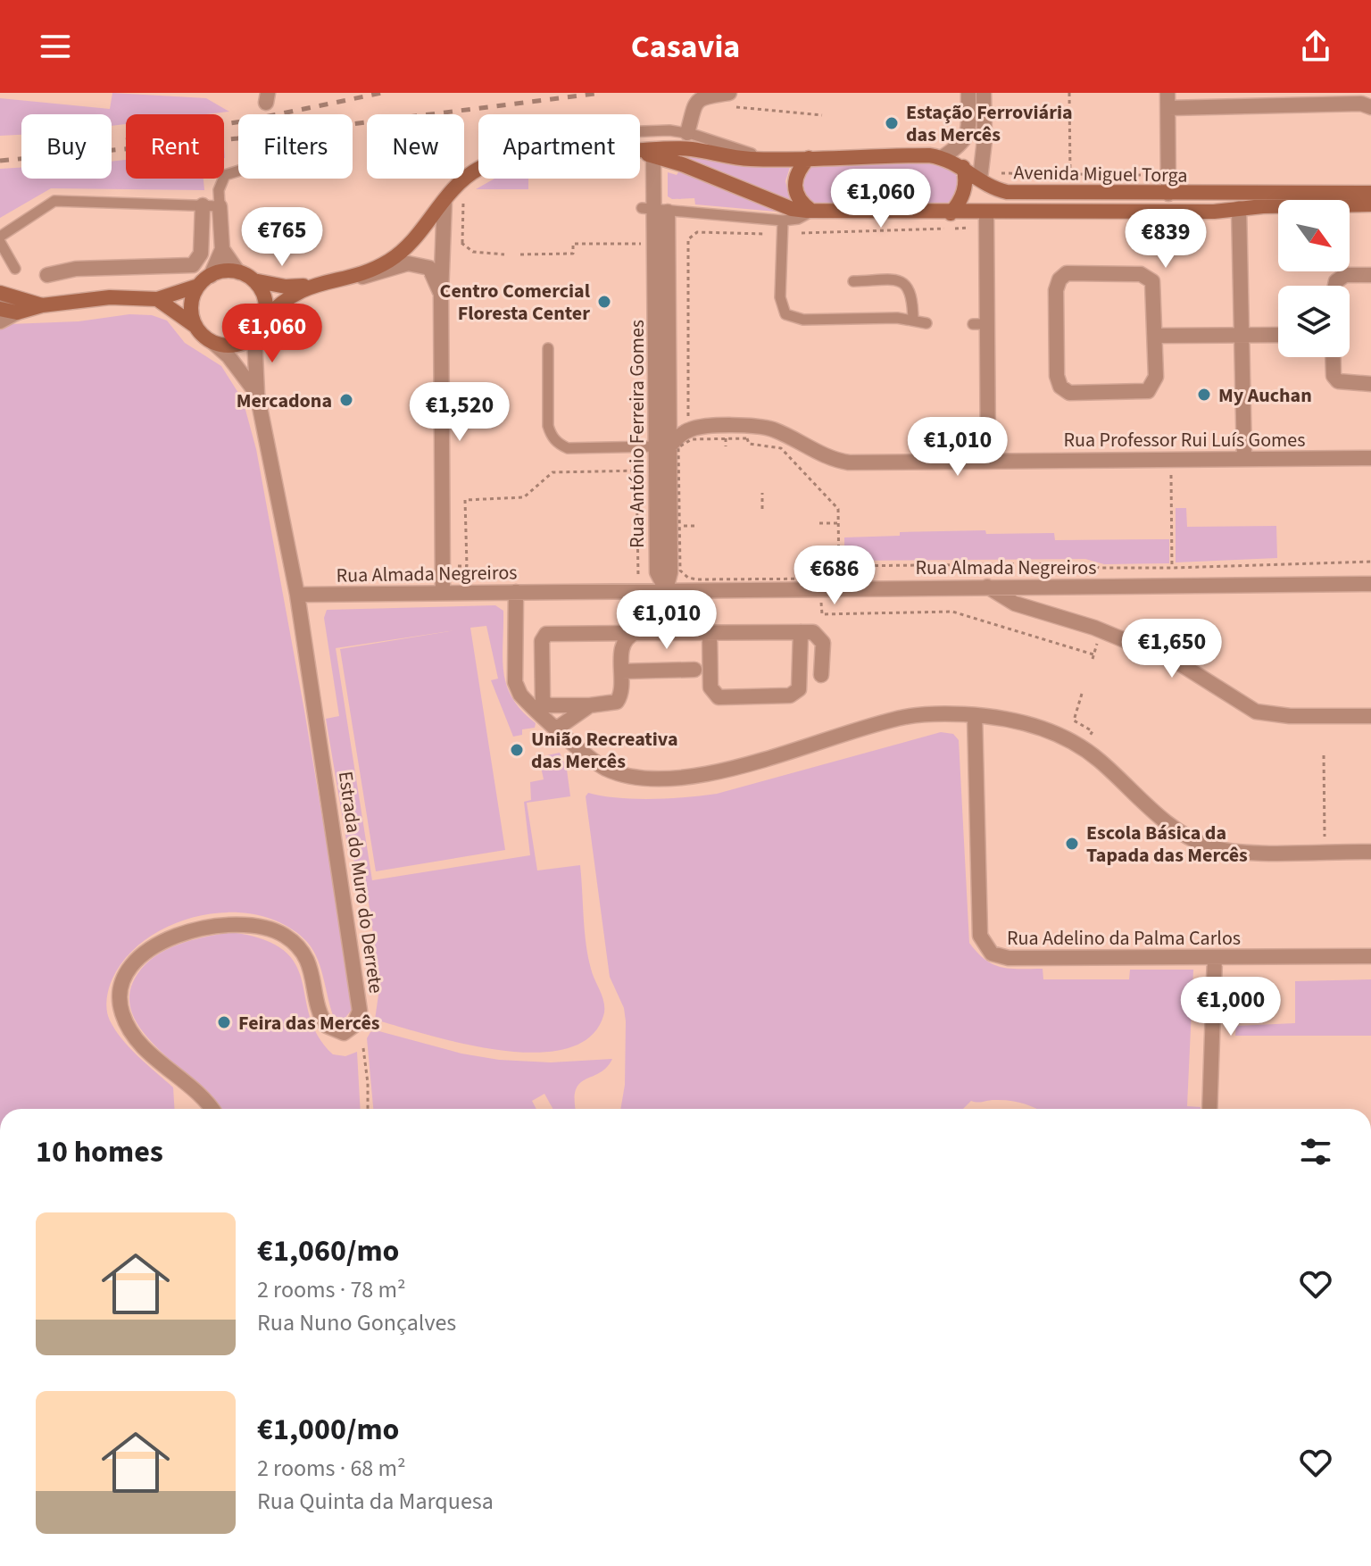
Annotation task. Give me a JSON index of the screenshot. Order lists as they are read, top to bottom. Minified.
{"streets":{"street":["Avenida Miguel Torga","Rua António Ferreira Gomes","Rua Professor Rui Luís Gomes","Rua Almada Negreiros","Estrada do Muro do Derrete","Rua Adelino da Palma Carlos"]},"crossings":[["Avenida Miguel Torga","Rua António Ferreira Gomes"],["Rua António Ferreira Gomes","Rua Professor Rui Luís Gomes"],["Rua António Ferreira Gomes","Rua Almada Negreiros"],["Rua Almada Negreiros","Estrada do Muro do Derrete"]],"places":["Estação Ferroviária das Mercês","Centro Comercial Floresta Center","My Auchan","Mercadona","União Recreativa das Mercês","Escola Básica da Tapada das Mercês","Feira das Mercês"],"north":"bottom right","page":{"header":"Casavia","chip":["Buy","Rent","Filters","New","Apartment"],"price":["€1,060","€765","€839","€1,060","€1,520","€1,010","€686","€1,010","€1,650","€1,000"],"heading":"10 homes","list":[{"name":"€1,060/mo","note":"2 rooms · 78 m² · Rua Nuno Gonçalves"},{"name":"€1,000/mo","note":"2 rooms · 68 m² · Rua Quinta da Marquesa"}]}}
